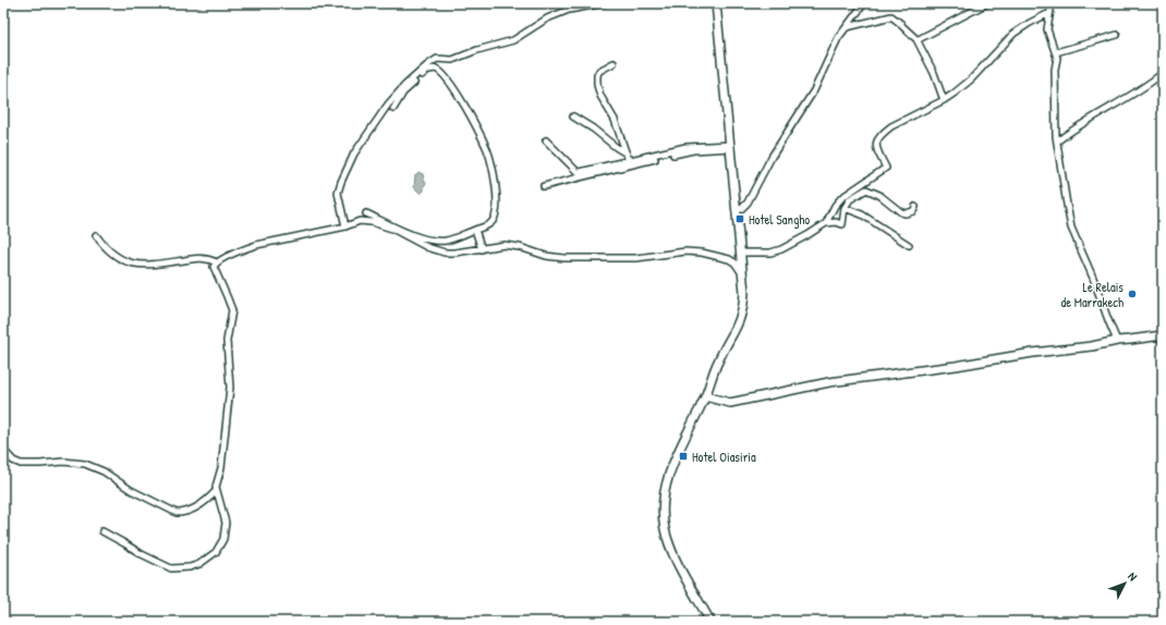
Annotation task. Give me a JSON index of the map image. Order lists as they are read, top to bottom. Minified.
{"places":{"transit":["Hotel Sangho","Hotel Oiasiria"],"other":["Le Relais de Marrakech"]},"north":"top right"}
